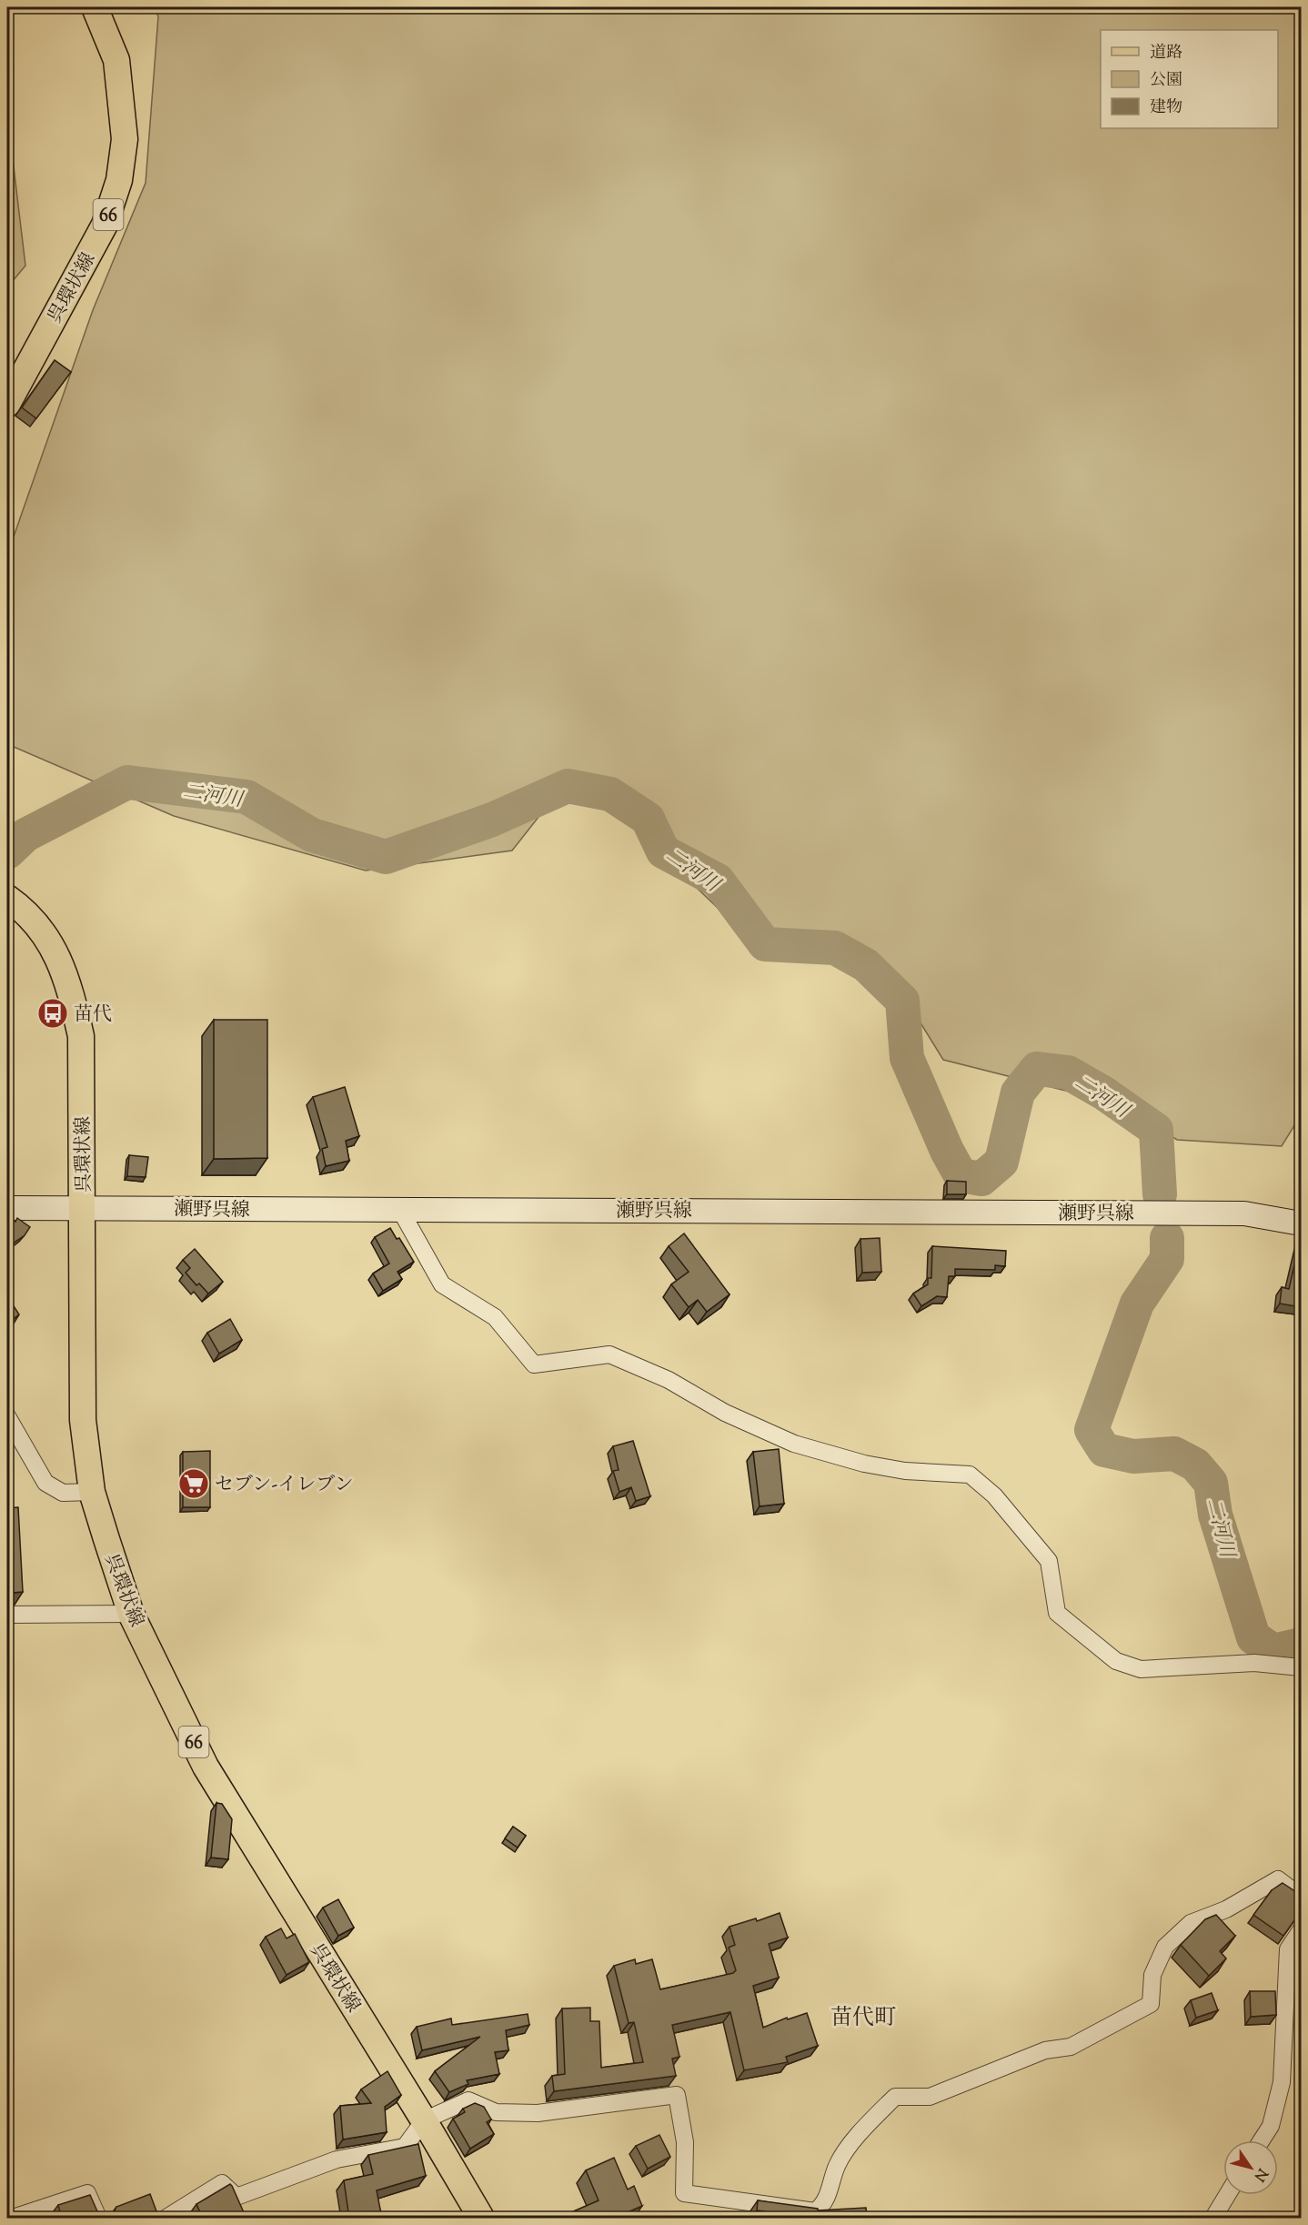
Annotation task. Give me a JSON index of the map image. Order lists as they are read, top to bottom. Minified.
{"streets":{"main road":["66","呉環状線","瀬野呉線"]},"crossings":[["呉環状線","瀬野呉線"]],"districts":["苗代町"],"water":["二河川"],"places":{"bus stop":["苗代"],"supermarket":["セブン-イレブン"]},"legend":["道路","公園","建物"],"north":"bottom right"}
